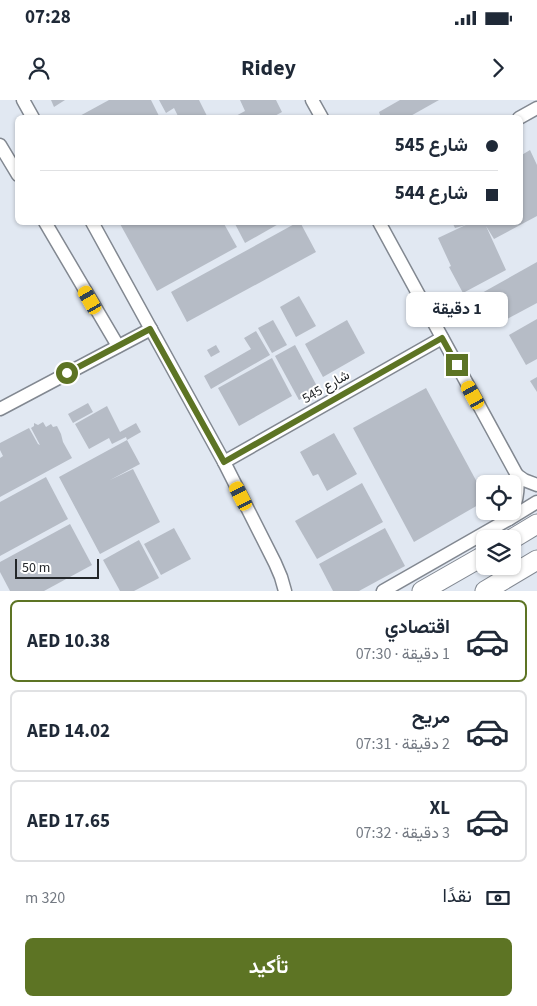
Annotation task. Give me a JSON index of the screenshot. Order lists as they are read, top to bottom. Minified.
{"streets":{"street":["شارع 545"]},"scale_bar":"50 m","page":{"status":"07:28","header":"Ridey","banner":["شارع 545","شارع 544"],"bubble":"1 دقيقة","scale":"50 m","list":[{"name":"اقتصادي","note":"1 دقيقة · 07:30","value":"AED 10.38"},{"name":"مريح","note":"2 دقيقة · 07:31","value":"AED 14.02"},{"name":"XL","note":"3 دقيقة · 07:32","value":"AED 17.65"}],"pay":["نقدًا","320 m"],"buttons":"تأكيد"}}
